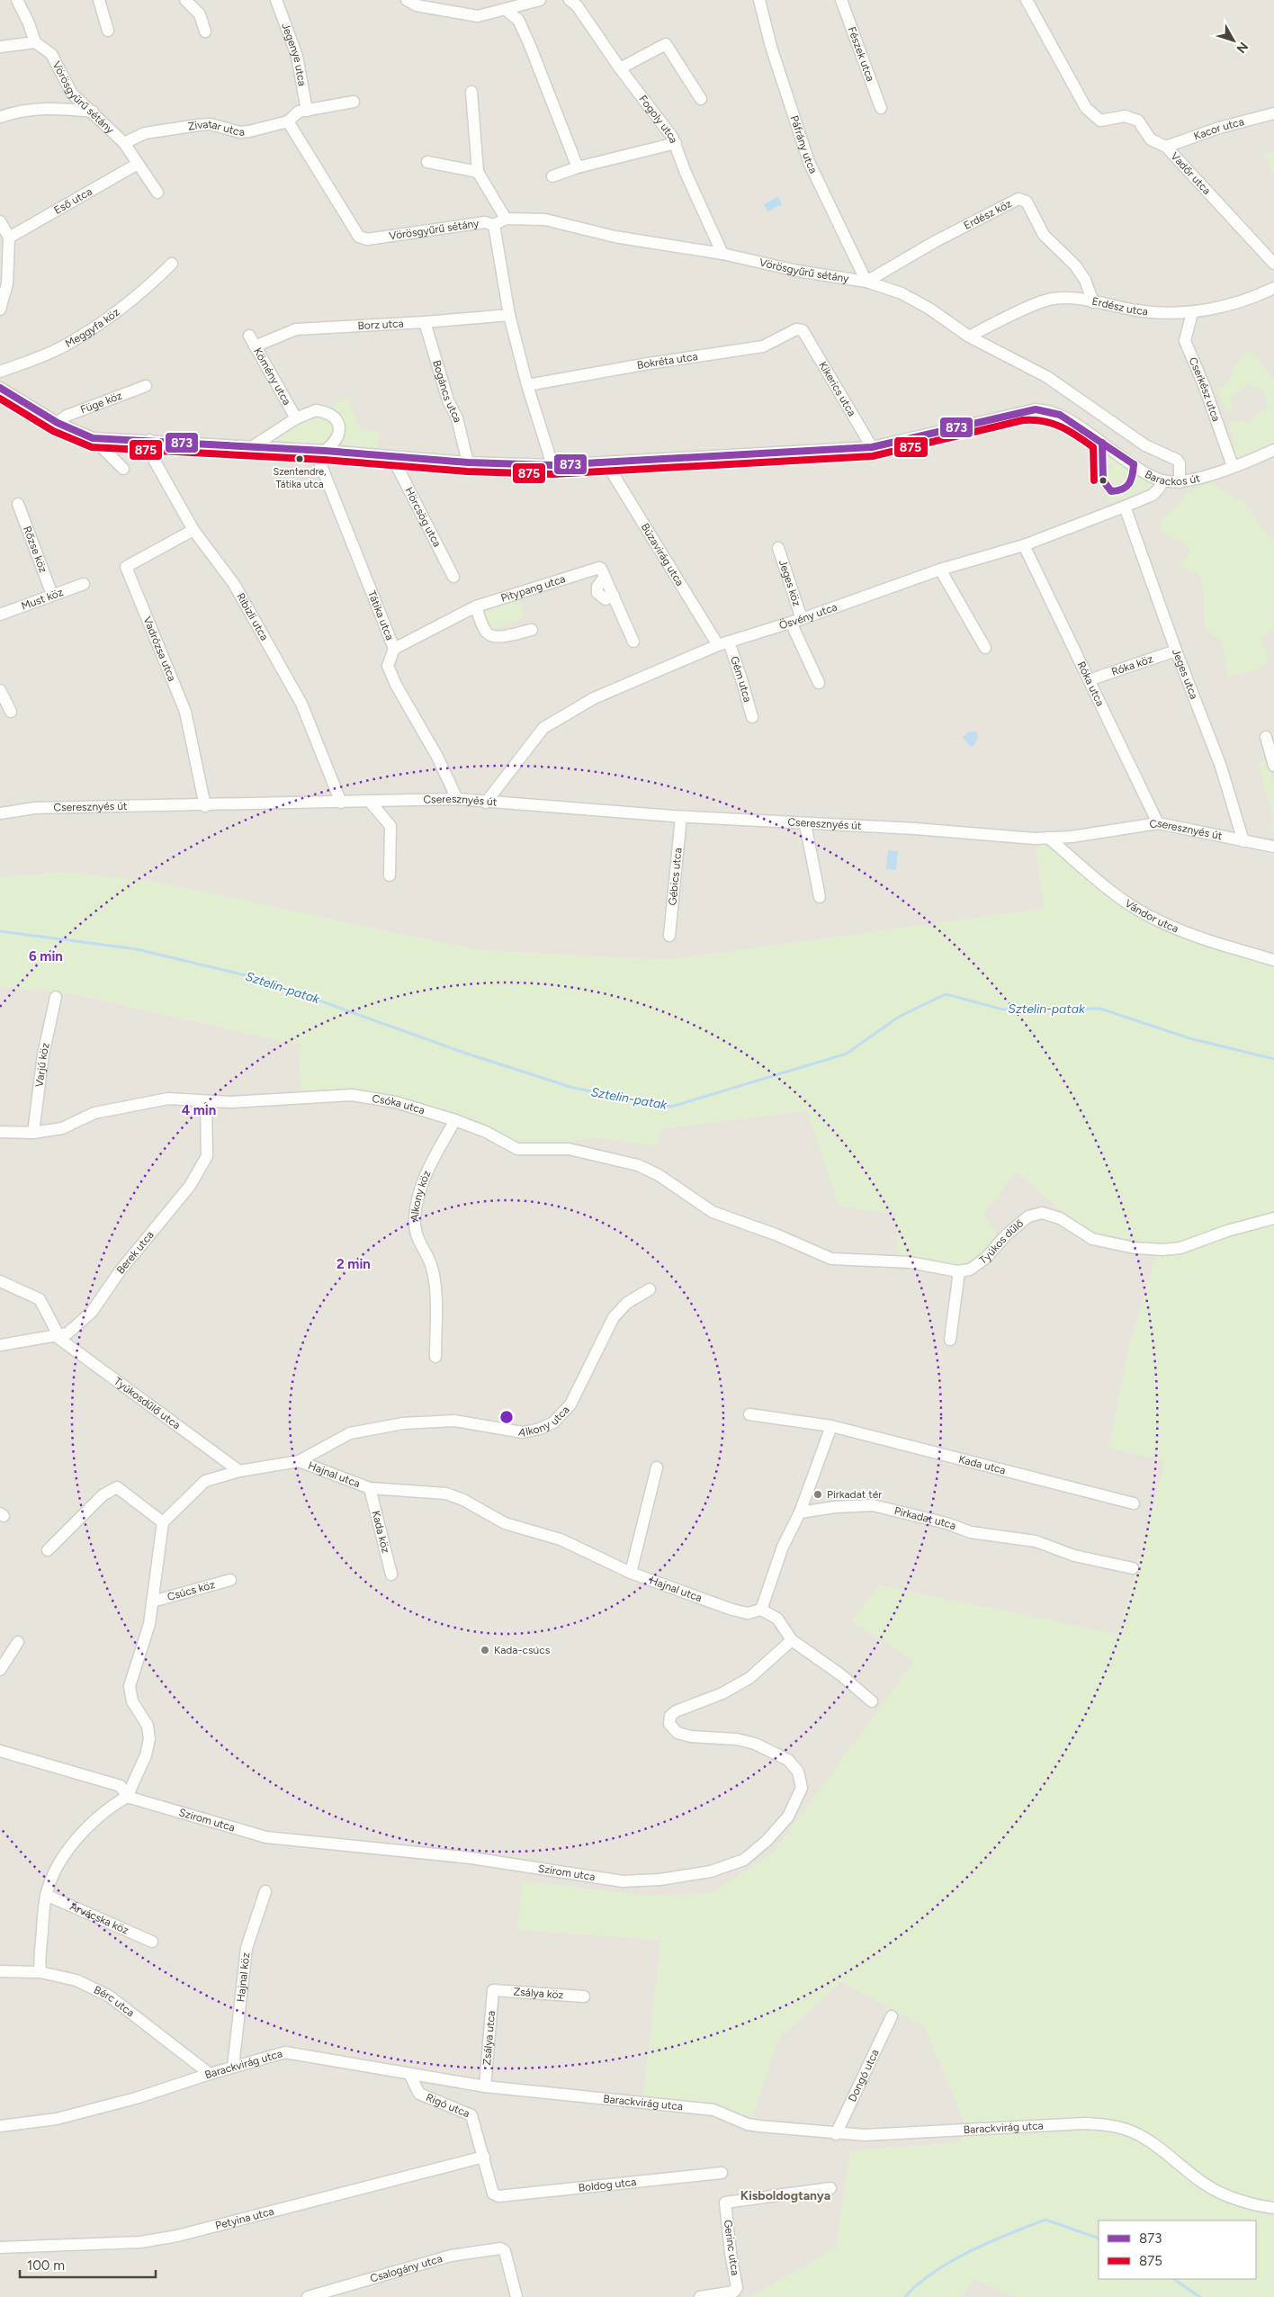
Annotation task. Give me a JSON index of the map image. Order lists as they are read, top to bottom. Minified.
{"streets":{"street":["Fészek utca","Jegenye utca","Vörösgyűrű sétány","Fogoly utca","Zivatar utca","Kacor utca","Páfrány utca","Vadőr utca","Eső utca","Erdész köz","Erdész utca","Borz utca","Meggyfa köz","Bokréta utca","Kömény utca","Kikerics utca","Cserkész utca","Bogáncs utca","Füge köz","Barackos út","Hörcsög utca","Rőzse köz","Búzavirág utca","Jeges köz","Pitypang utca","Must köz","Tátika utca","Ribizli utca","Ösvény utca","Vadrózsa utca","Róka köz","Jeges utca","Gém utca","Róka utca","Cseresznyés út","Gébics utca","Vándor utca","Varjú köz","Csóka utca","Alkony köz","Tyúkos dűlő","Berek utca","Tyúkosdűlő utca","Alkony utca","Kada utca","Hajnal utca","Pirkadat utca","Kada köz","Csúcs köz","Szirom utca","Árvácska köz","Hajnal köz","Zsálya köz","Bérc utca","Zsálya utca","Barackvirág utca","Dongó utca","Rigó utca","Boldog utca","Petyina utca","Gerinc utca","Csalogány utca"]},"crossings":[["Jegenye utca","Zivatar utca"],["Vörösgyűrű sétány","Fogoly utca"],["Vörösgyűrű sétány","Zivatar utca"],["Vörösgyűrű sétány","Páfrány utca"],["Vörösgyűrű sétány","Eső utca"],["Vörösgyűrű sétány","Erdész köz"],["Vörösgyűrű sétány","Erdész utca"],["Vörösgyűrű sétány","Barackos út"],["Kacor utca","Vadőr utca"],["Páfrány utca","Erdész köz"],["Erdész köz","Erdész utca"],["Erdész utca","Cserkész utca"],["Borz utca","Kömény utca"],["Borz utca","Bogáncs utca"],["Bokréta utca","Kikerics utca"],["Kikerics utca","Barackos út"],["Cserkész utca","Barackos út"],["Bogáncs utca","Barackos út"],["Füge köz","Barackos út"],["Barackos út","Hörcsög utca"],["Barackos út","Búzavirág utca"],["Barackos út","Tátika utca"],["Barackos út","Ribizli utca"],["Barackos út","Ösvény utca"],["Rőzse köz","Must köz"],["Búzavirág utca","Ösvény utca"],["Búzavirág utca","Gém utca"],["Jeges köz","Ösvény utca"],["Pitypang utca","Tátika utca"],["Tátika utca","Cseresznyés út"],["Ribizli utca","Vadrózsa utca"],["Ribizli utca","Cseresznyés út"],["Ösvény utca","Jeges utca"],["Ösvény utca","Gém utca"],["Ösvény utca","Róka utca"],["Ösvény utca","Cseresznyés út"],["Vadrózsa utca","Cseresznyés út"],["Róka köz","Jeges utca"],["Róka köz","Róka utca"],["Jeges utca","Cseresznyés út"],["Róka utca","Cseresznyés út"],["Cseresznyés út","Gébics utca"],["Cseresznyés út","Vándor utca"],["Varjú köz","Csóka utca"],["Csóka utca","Alkony köz"],["Csóka utca","Tyúkos dűlő"],["Csóka utca","Berek utca"],["Berek utca","Tyúkosdűlő utca"],["Tyúkosdűlő utca","Hajnal utca"],["Alkony utca","Hajnal utca"],["Hajnal utca","Kada köz"],["Hajnal köz","Barackvirág utca"],["Zsálya köz","Zsálya utca"],["Bérc utca","Barackvirág utca"],["Zsálya utca","Barackvirág utca"],["Barackvirág utca","Dongó utca"],["Barackvirág utca","Rigó utca"],["Rigó utca","Boldog utca"],["Rigó utca","Petyina utca"]],"districts":["Kisboldogtanya"],"water":["Sztelin-patak"],"places":["Szentendre, Tátika utca","Pirkadat tér","Kada-csúcs"],"lines":["transit line 873","transit line 875"],"legend":["873","875"],"scale_bar":"100 m","north":"bottom right","rings":["6 min","4 min","2 min"]}
